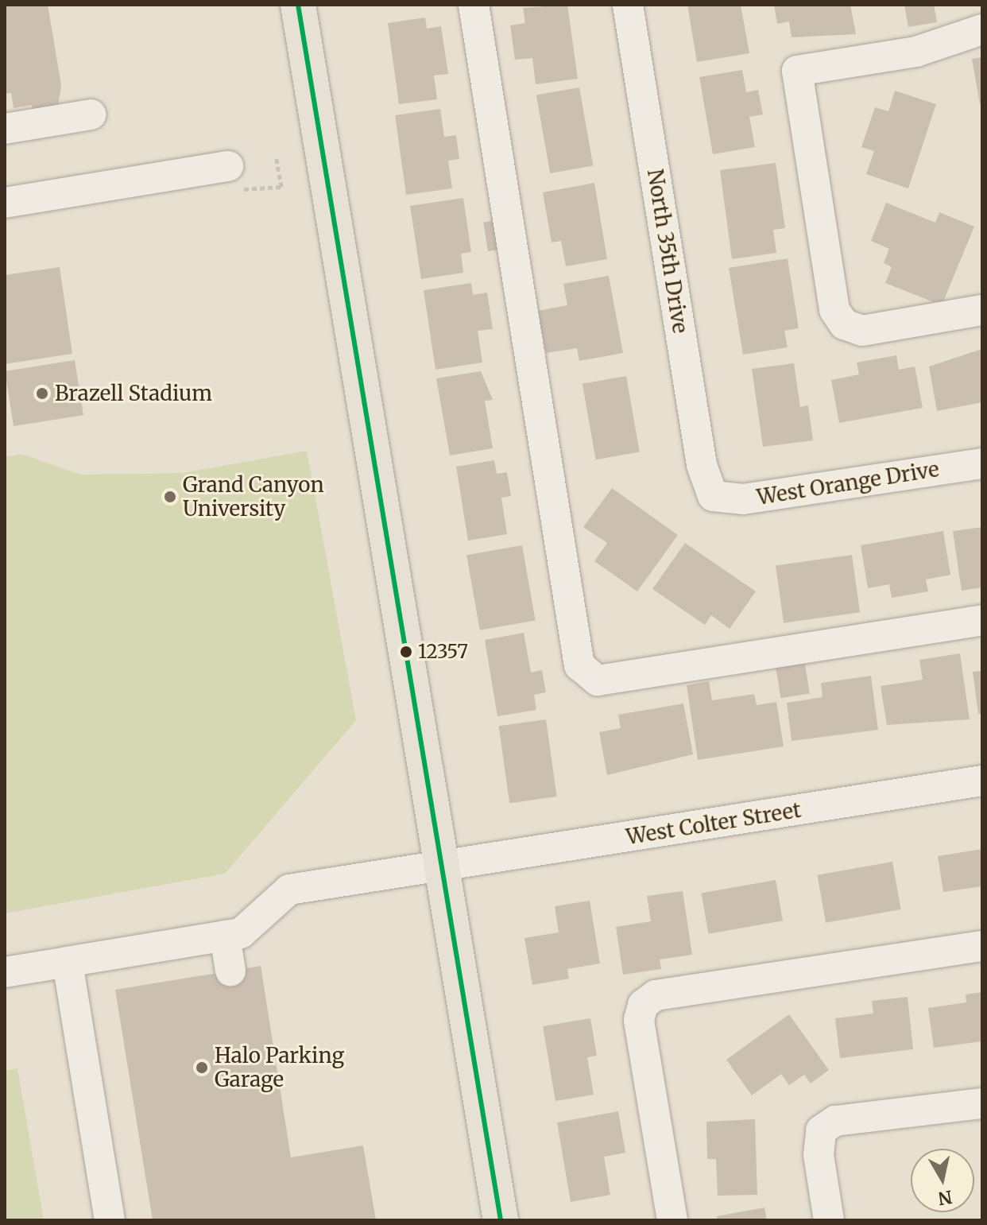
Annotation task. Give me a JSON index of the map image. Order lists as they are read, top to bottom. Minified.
{"streets":{"street":["North 35th Drive","West Orange Drive","West Colter Street"]},"crossings":[["North 35th Drive","West Orange Drive"]],"places":["Brazell Stadium","Grand Canyon University","12357","Halo Parking Garage"],"north":"bottom"}
